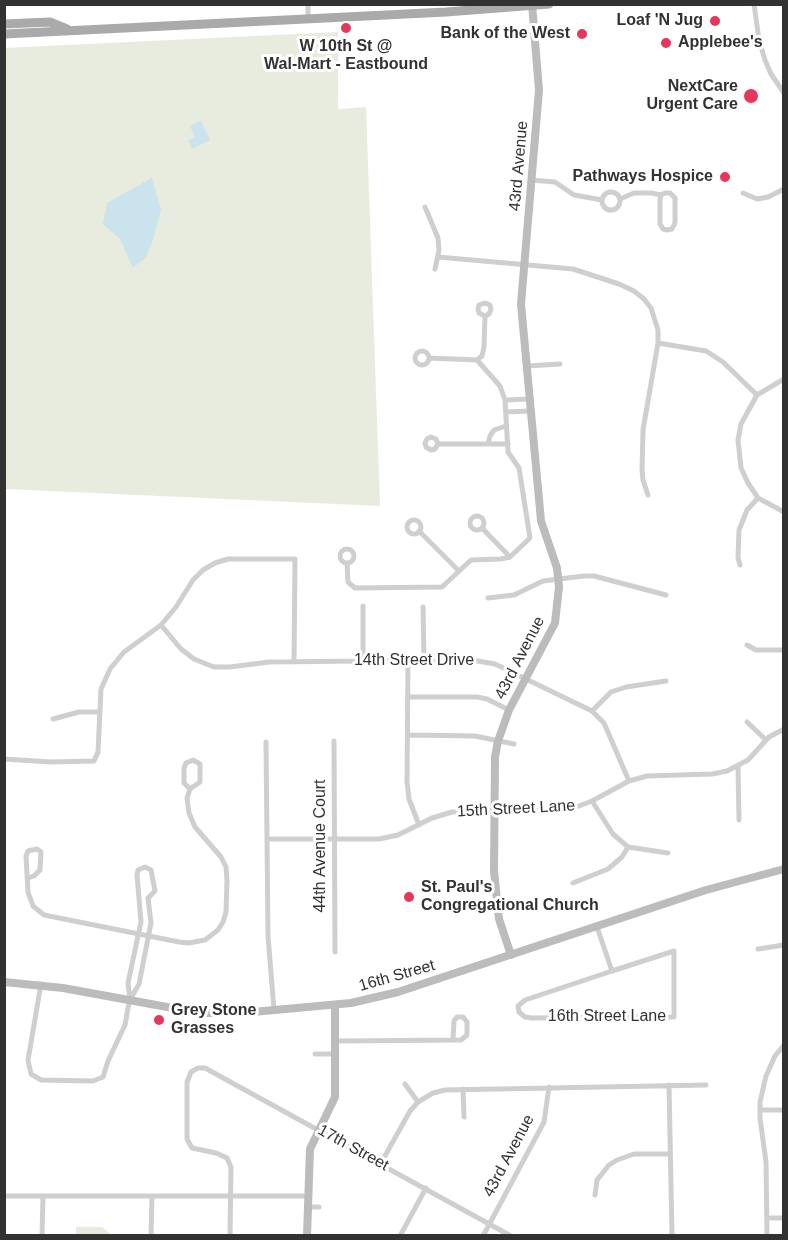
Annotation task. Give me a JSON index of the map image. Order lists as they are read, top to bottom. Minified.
{"streets":{"street":["43rd Avenue","14th Street Drive","15th Street Lane","44th Avenue Court","16th Street","16th Street Lane","17th Street"]},"crossings":[["43rd Avenue","14th Street Drive"],["43rd Avenue","15th Street Lane"],["43rd Avenue","16th Street"],["43rd Avenue","17th Street"],["14th Street Drive","15th Street Lane"],["15th Street Lane","44th Avenue Court"]],"places":["Loaf 'N Jug","W 10th St @ Wal-Mart - Eastbound","Bank of the West","Applebee's","NextCare Urgent Care","Pathways Hospice","St. Paul's Congregational Church","Grey Stone Grasses"]}
